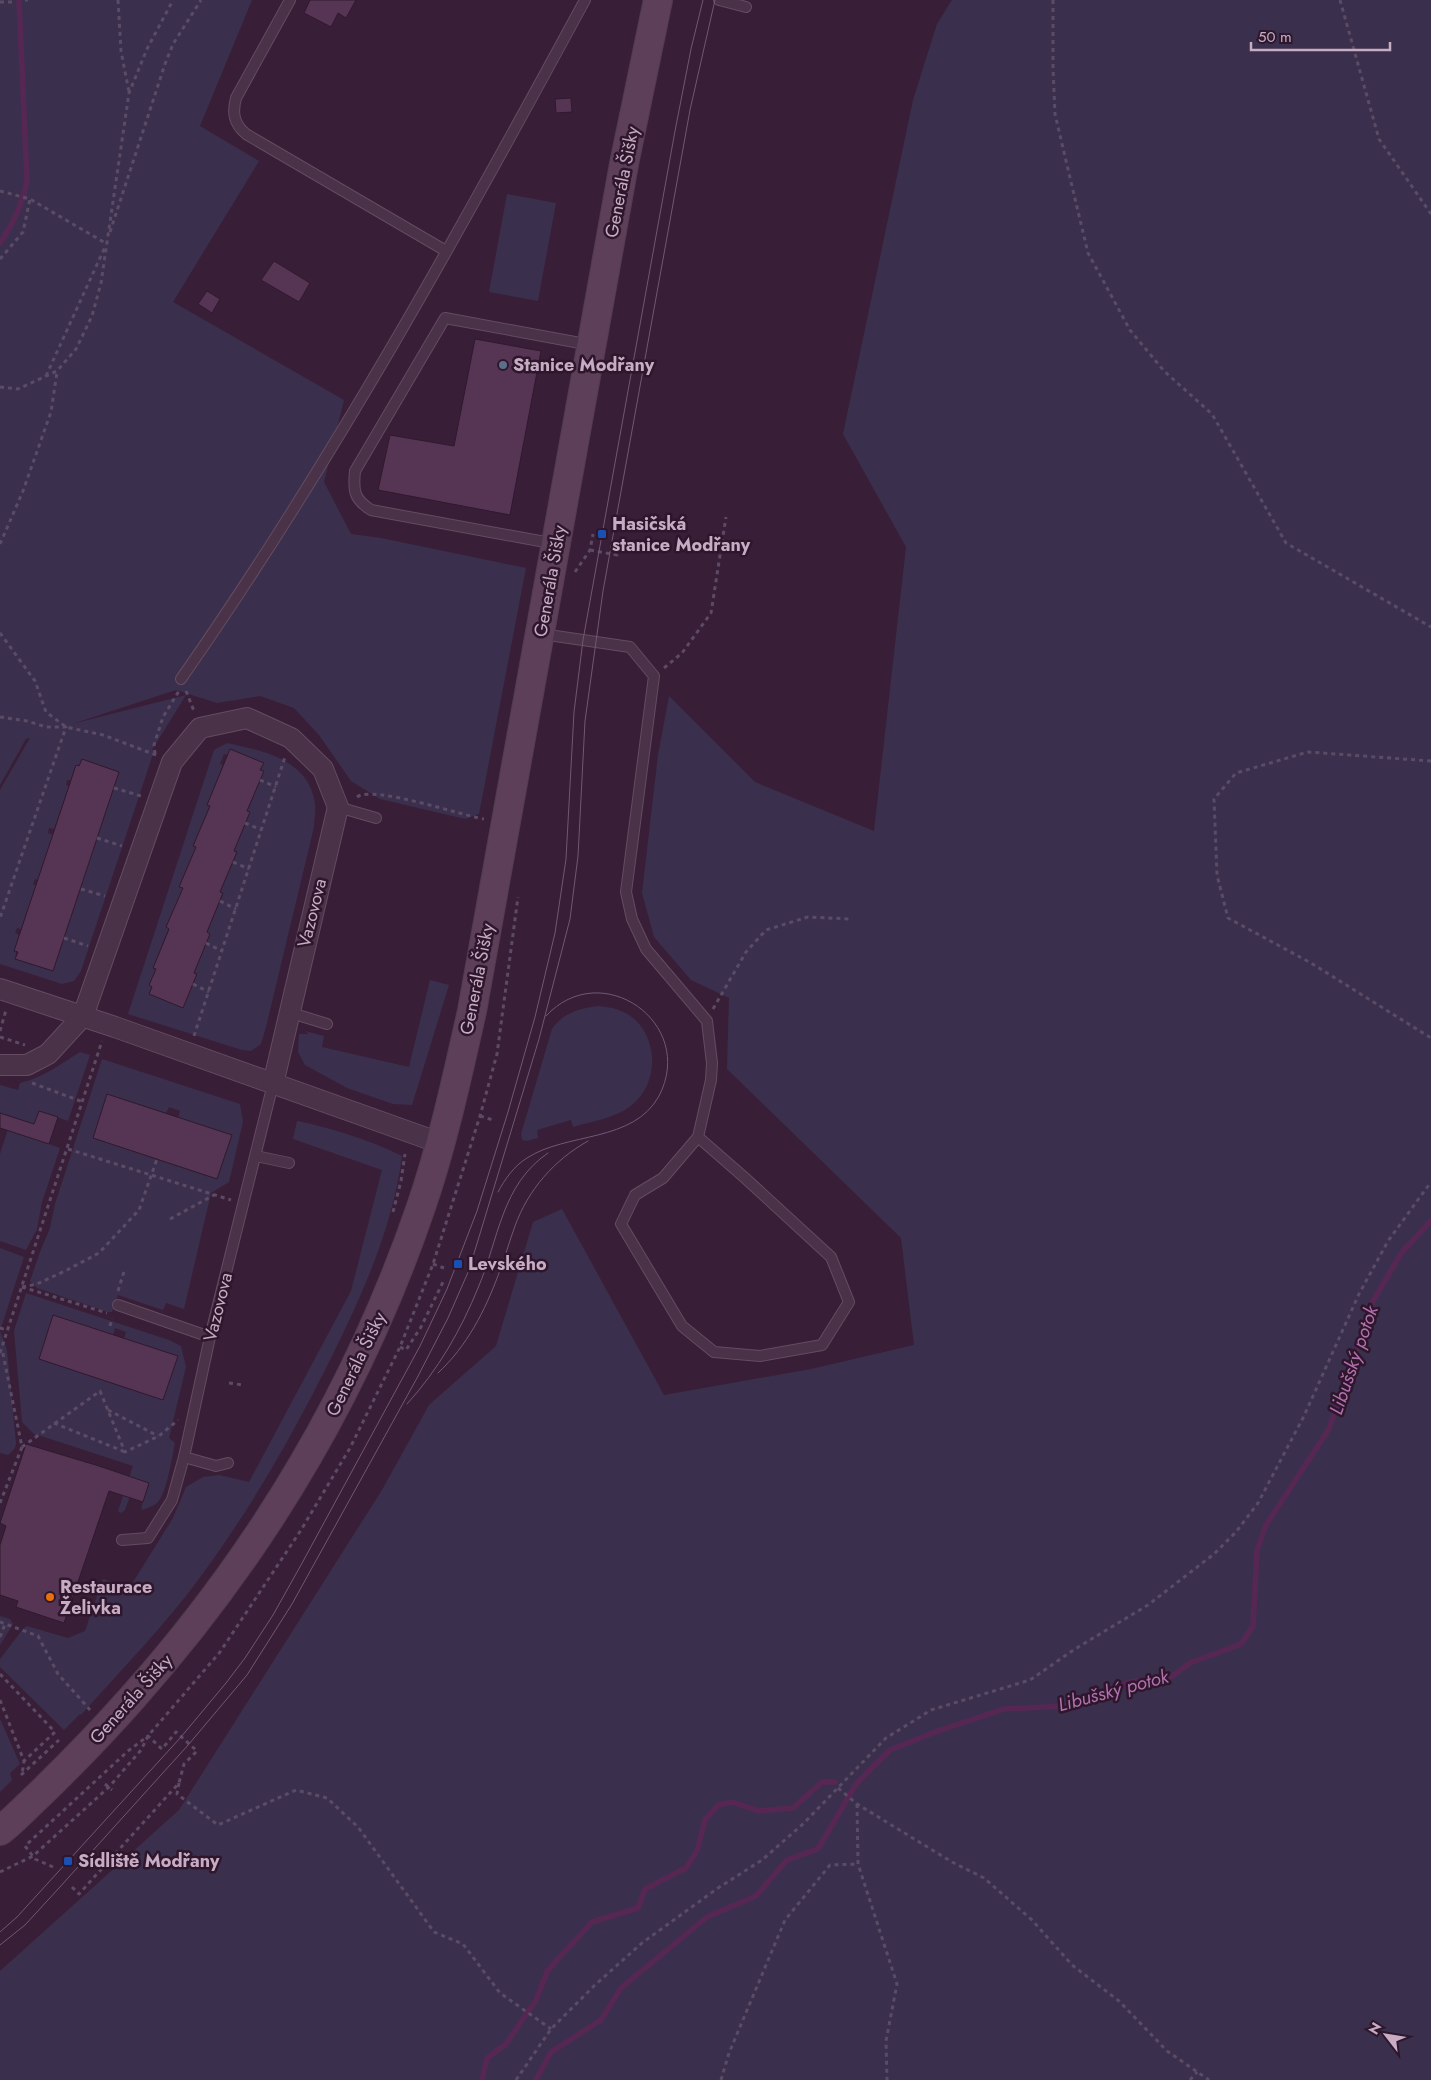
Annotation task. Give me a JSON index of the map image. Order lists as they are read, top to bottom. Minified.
{"streets":{"main road":["Generála Šišky"],"street":["Vazovova"]},"water":["Libušský potok"],"places":{"other":["Stanice Modřany","Restaurace Želivka"],"transit":["Hasičská stanice Modřany","Levského","Sídliště Modřany"]},"scale_bar":"50 m","north":"top left"}
